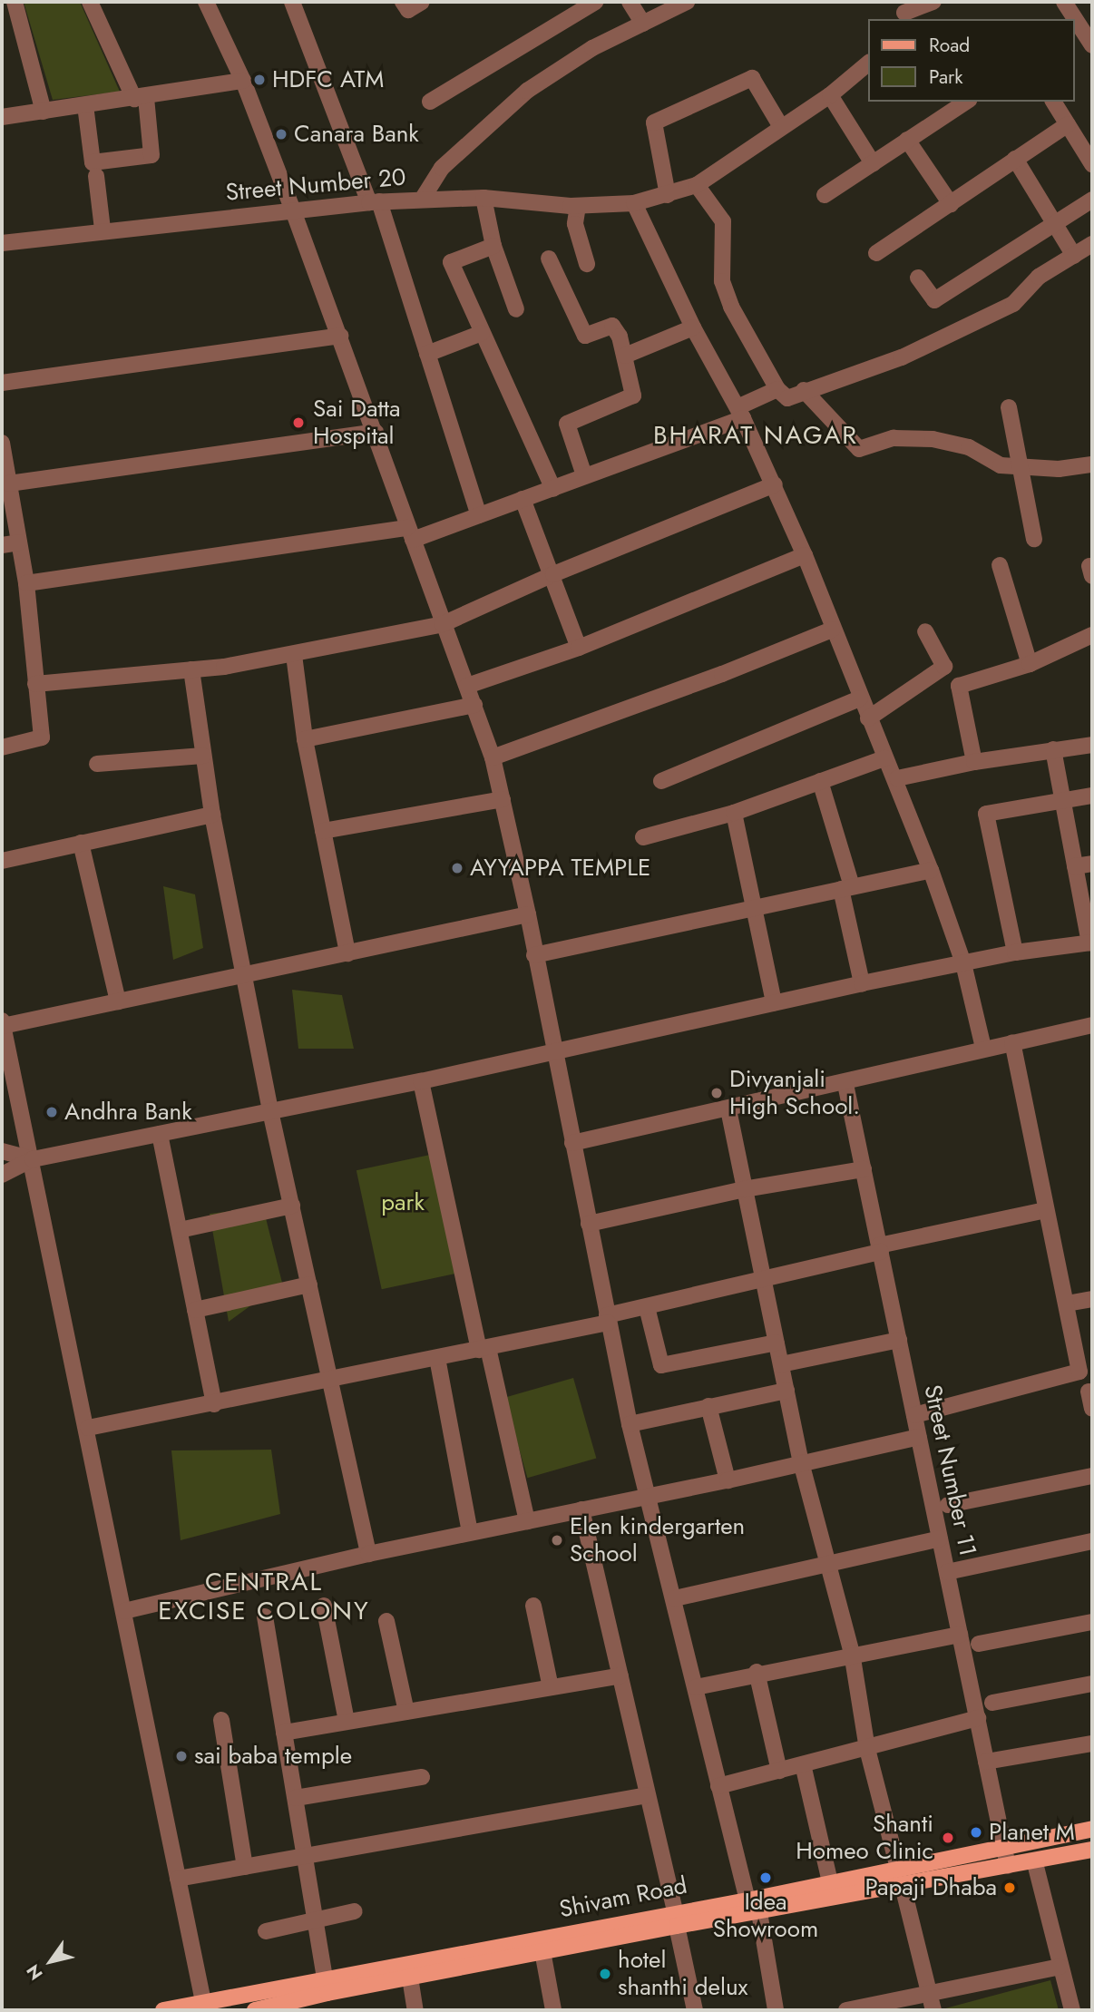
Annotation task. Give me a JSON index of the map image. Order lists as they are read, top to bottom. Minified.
{"streets":{"main road":["Shivam Road"],"street":["Street Number 20","Street Number 11"]},"crossings":[["Street Number 11","Shivam Road"]],"districts":["BHARAT NAGAR","CENTRAL EXCISE COLONY"],"parks":["park"],"places":["HDFC ATM","Canara Bank","Sai Datta Hospital","AYYAPPA TEMPLE","Divyanjali High School.","Andhra Bank","Elen kindergarten School","sai baba temple","Planet M","Shanti Homeo Clinic","Idea Showroom","Papaji Dhaba","hotel shanthi delux"],"legend":["Road","Park"],"north":"bottom left"}
